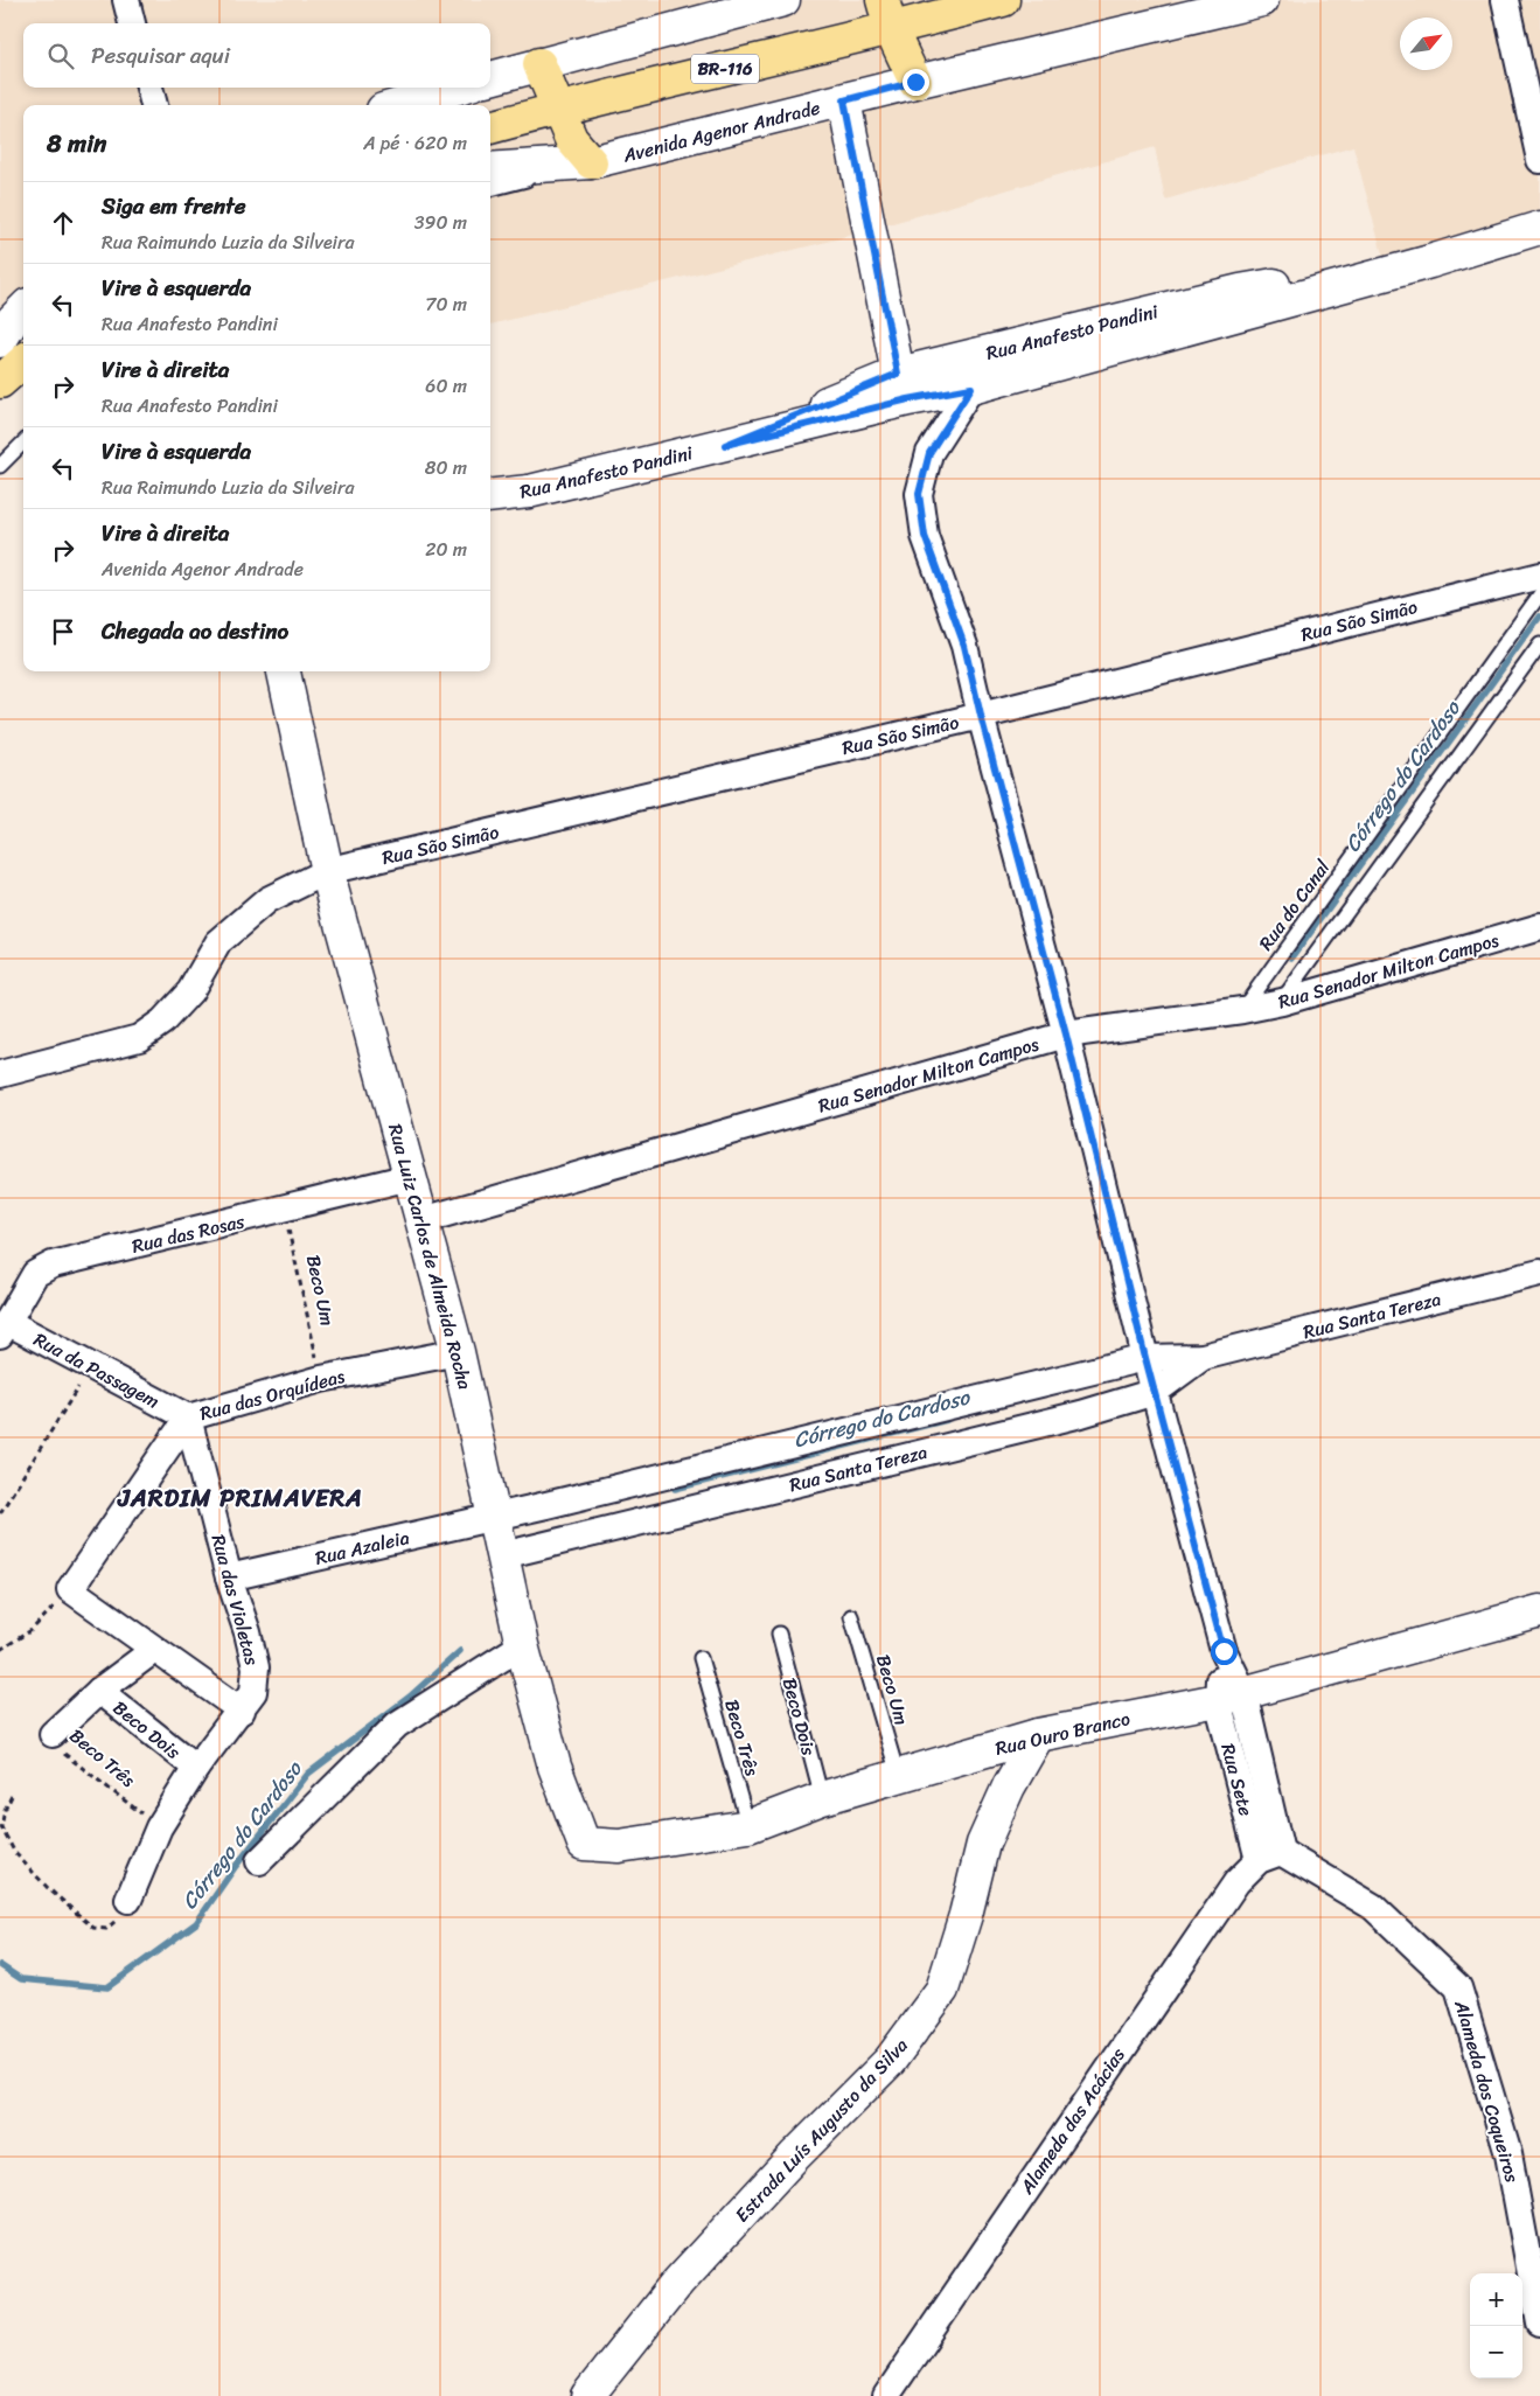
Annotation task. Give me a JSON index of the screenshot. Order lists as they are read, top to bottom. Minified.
{"streets":{"highway":["BR-116"],"street":["Avenida Agenor Andrade","Rua Anafesto Pandini","Rua São Simão","Rua Senador Milton Campos","Rua das Rosas","Rua Luiz Carlos de Almeida Rocha","Rua Santa Tereza","Rua da Passagem","Rua das Orquídeas","Rua Azaleia","Rua das Violetas","Beco Dois","Rua Ouro Branco","Rua Sete","Alameda dos Coqueiros","Alameda das Acácias","Estrada Luís Augusto da Silva"],"lane":["Rua do Canal","Beco Um","Beco Três"]},"crossings":[["Rua Anafesto Pandini","Rua Sete"],["Rua São Simão","Rua Luiz Carlos de Almeida Rocha"],["Rua São Simão","Rua Sete"],["Rua do Canal","Rua Senador Milton Campos"],["Rua Senador Milton Campos","Rua Luiz Carlos de Almeida Rocha"],["Rua Senador Milton Campos","Rua Sete"],["Rua das Rosas","Rua Luiz Carlos de Almeida Rocha"],["Rua das Rosas","Beco Um"],["Rua das Rosas","Rua da Passagem"],["Rua Luiz Carlos de Almeida Rocha","Rua Santa Tereza"],["Rua Luiz Carlos de Almeida Rocha","Rua das Orquídeas"],["Rua Luiz Carlos de Almeida Rocha","Rua Azaleia"],["Rua Luiz Carlos de Almeida Rocha","Rua Ouro Branco"],["Beco Um","Rua das Orquídeas"],["Beco Um","Rua Ouro Branco"],["Rua Santa Tereza","Rua Azaleia"],["Rua Santa Tereza","Rua Sete"],["Rua da Passagem","Rua das Orquídeas"],["Rua da Passagem","Rua das Violetas"],["Rua das Orquídeas","Rua das Violetas"],["Rua Azaleia","Rua das Violetas"],["Rua das Violetas","Beco Dois"],["Beco Dois","Rua Ouro Branco"],["Rua Ouro Branco","Beco Três"],["Rua Ouro Branco","Rua Sete"],["Rua Ouro Branco","Estrada Luís Augusto da Silva"],["Rua Sete","Alameda dos Coqueiros"],["Rua Sete","Alameda das Acácias"],["Alameda dos Coqueiros","Alameda das Acácias"]],"districts":["JARDIM PRIMAVERA"],"water":["Córrego do Cardoso"],"north":"top right","page":{"search":"Pesquisar aqui","heading":["8 min","A pé · 620 m"],"list":[["Siga em frente","Rua Raimundo Luzia da Silveira","390 m"],["Vire à esquerda","Rua Anafesto Pandini","70 m"],["Vire à direita","Rua Anafesto Pandini","60 m"],["Vire à esquerda","Rua Raimundo Luzia da Silveira","80 m"],["Vire à direita","Avenida Agenor Andrade","20 m"],"Chegada ao destino"],"map_buttons":["+","−"]}}
